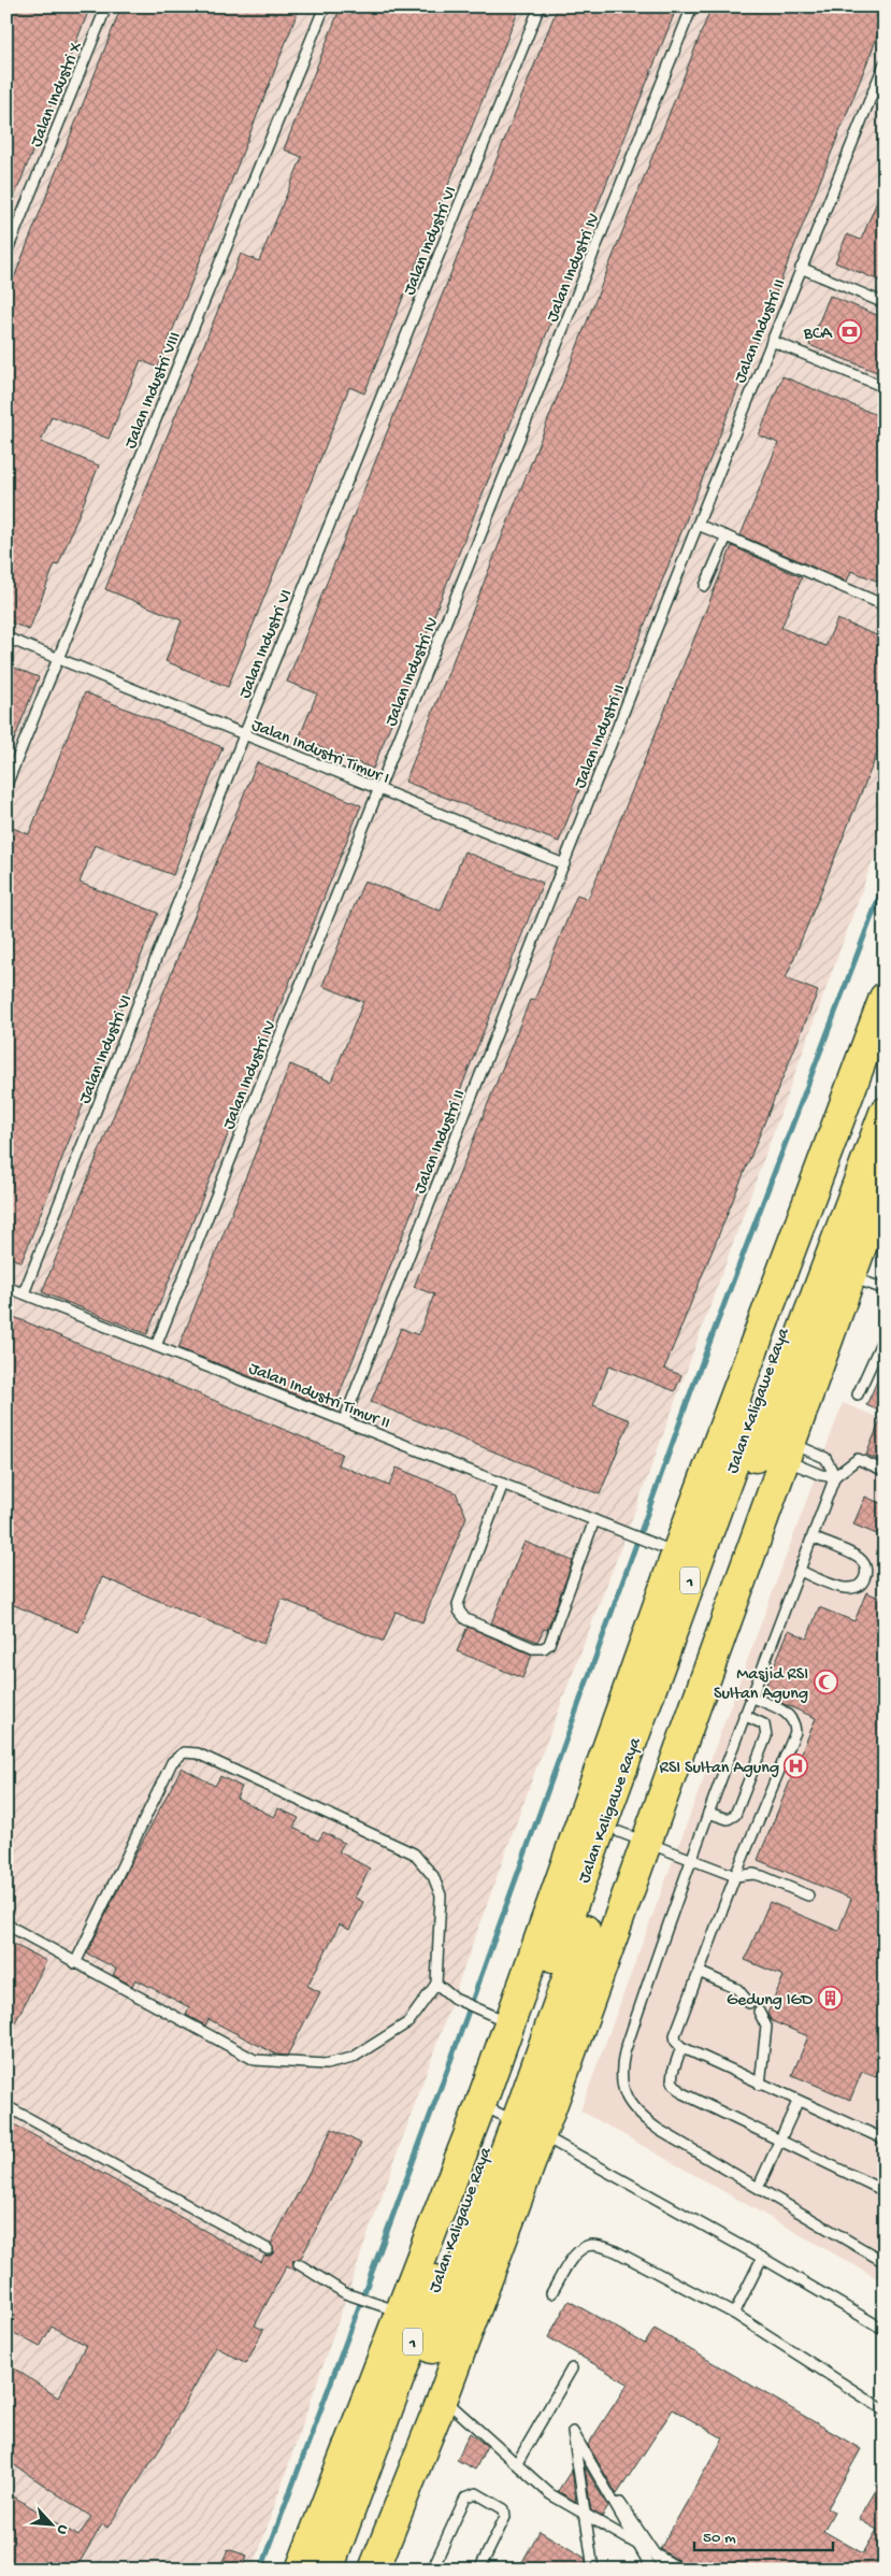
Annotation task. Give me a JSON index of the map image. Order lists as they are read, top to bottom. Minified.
{"streets":{"highway":["Jalan Kaligawe Raya","1"],"lane":["Jalan Industri X","Jalan Industri VI","Jalan Industri IV","Jalan Industri II","Jalan Industri VIII","Jalan Industri Timur I","Jalan Industri Timur II"]},"crossings":[["Jalan Industri VI","Jalan Industri Timur I"],["Jalan Industri VI","Jalan Industri Timur II"],["Jalan Industri IV","Jalan Industri Timur I"],["Jalan Industri IV","Jalan Industri Timur II"],["Jalan Industri II","Jalan Industri Timur I"],["Jalan Industri II","Jalan Industri Timur II"],["Jalan Industri VIII","Jalan Industri Timur I"]],"places":{"bank":["BCA"],"mosque":["Masjid RSI Sultan Agung"],"hospital":["RSI Sultan Agung"],"building":["Gedung IGD"]},"scale_bar":"50 m","north":"bottom right"}
